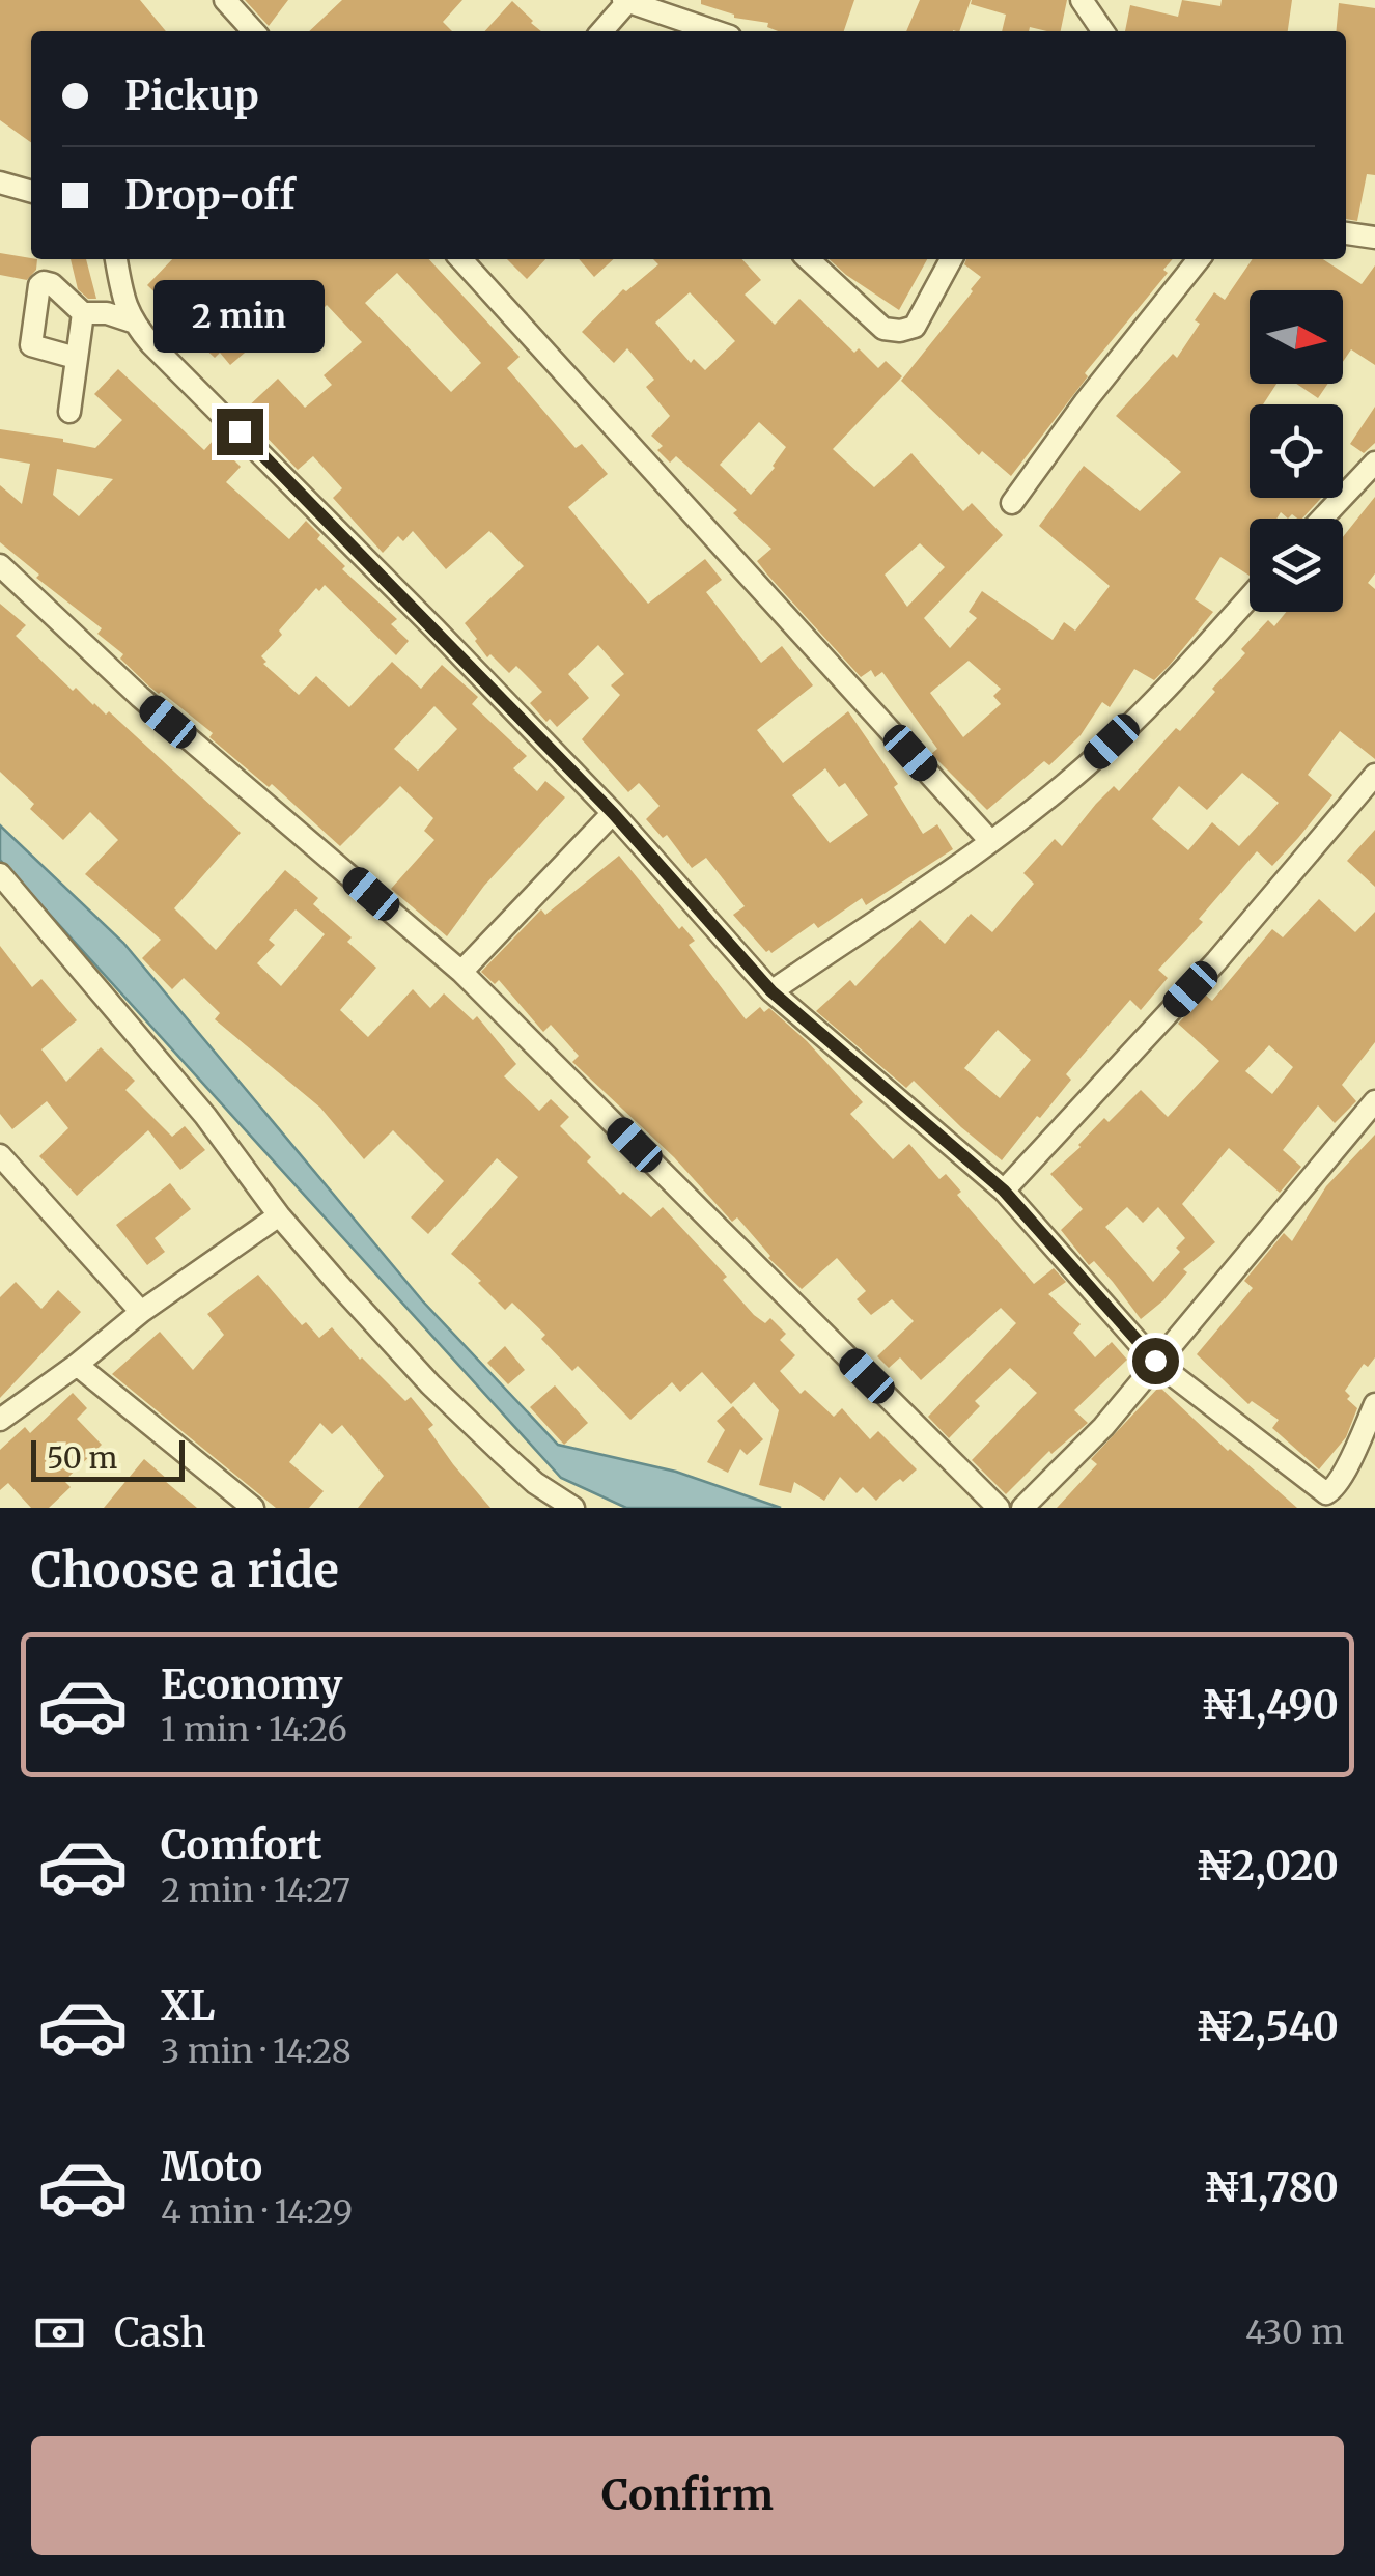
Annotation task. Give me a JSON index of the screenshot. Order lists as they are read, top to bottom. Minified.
{"scale_bar":"50 m","north":"right","page":{"banner":["Pickup","Drop-off"],"bubble":"2 min","scale":"50 m","heading":"Choose a ride","list":[{"name":"Economy","note":"1 min · 14:26","value":"₦1,490"},{"name":"Comfort","note":"2 min · 14:27","value":"₦2,020"},{"name":"XL","note":"3 min · 14:28","value":"₦2,540"},{"name":"Moto","note":"4 min · 14:29","value":"₦1,780"}],"pay":["Cash","430 m"],"buttons":"Confirm"}}
